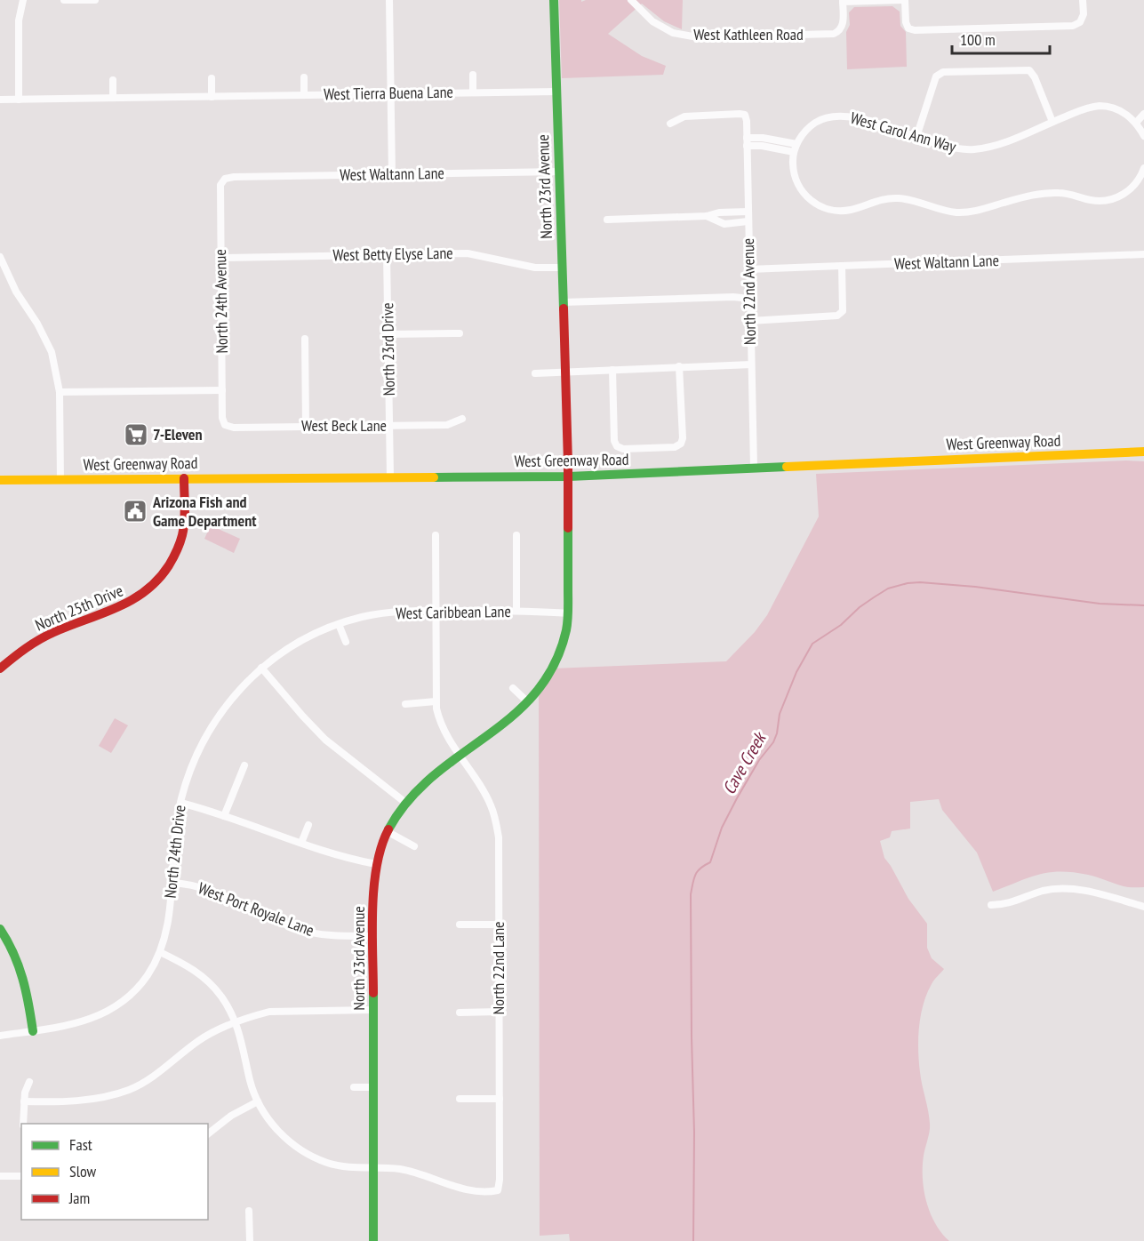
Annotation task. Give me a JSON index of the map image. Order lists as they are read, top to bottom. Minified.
{"streets":{"street":["West Kathleen Road","West Tierra Buena Lane","West Carol Ann Way","West Waltann Lane","North 23rd Avenue","West Betty Elyse Lane","North 22nd Avenue","North 24th Avenue","North 23rd Drive","West Beck Lane","West Greenway Road","North 25th Drive","West Caribbean Lane","North 24th Drive","West Port Royale Lane","North 22nd Lane"]},"crossings":[["West Tierra Buena Lane","North 23rd Avenue"],["West Waltann Lane","North 23rd Avenue"],["West Waltann Lane","North 22nd Avenue"],["West Waltann Lane","North 24th Avenue"],["North 23rd Avenue","West Betty Elyse Lane"],["North 23rd Avenue","West Greenway Road"],["North 23rd Avenue","West Caribbean Lane"],["North 23rd Avenue","West Port Royale Lane"],["North 23rd Avenue","North 22nd Lane"],["West Betty Elyse Lane","North 24th Avenue"],["West Betty Elyse Lane","North 23rd Drive"],["North 22nd Avenue","West Greenway Road"],["North 24th Avenue","West Beck Lane"],["North 23rd Drive","West Beck Lane"],["North 23rd Drive","West Greenway Road"],["West Greenway Road","North 25th Drive"],["West Caribbean Lane","North 24th Drive"],["West Caribbean Lane","North 22nd Lane"],["North 24th Drive","West Port Royale Lane"]],"water":["Cave Creek"],"places":{"supermarket":["7-Eleven"],"public building":["Arizona Fish and Game Department"]},"legend":["Fast","Slow","Jam"],"scale_bar":"100 m"}
